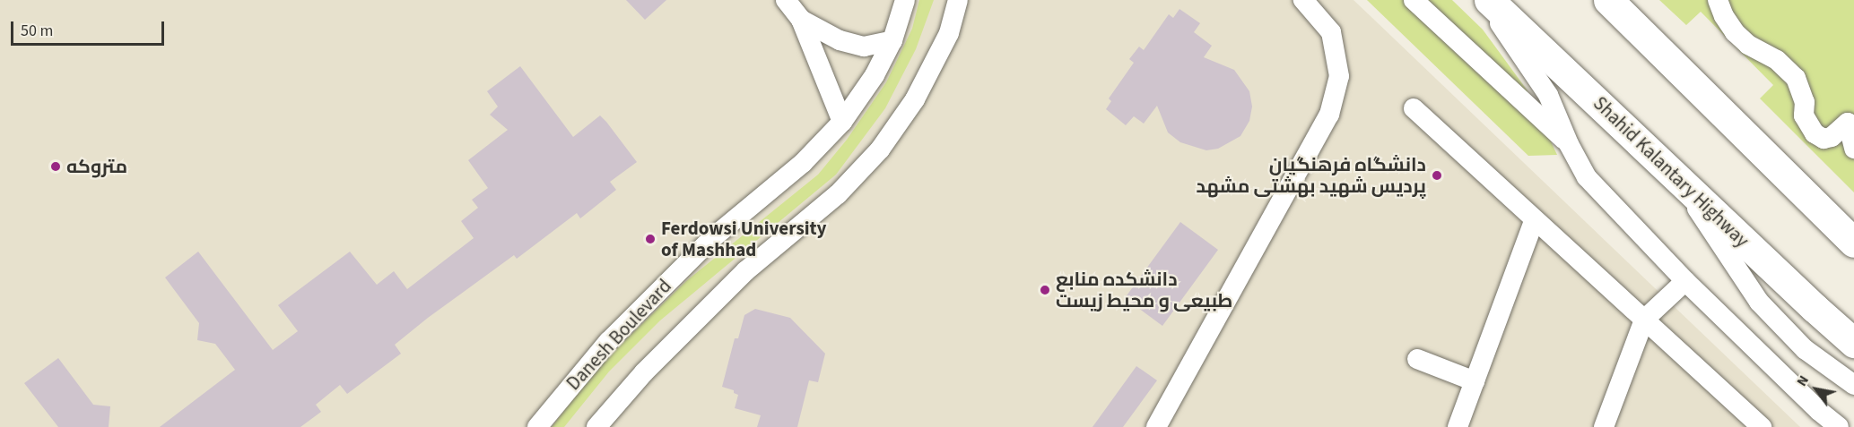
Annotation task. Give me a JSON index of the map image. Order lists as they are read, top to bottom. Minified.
{"streets":{"highway":["Shahid Kalantary Highway"],"street":["Danesh Boulevard"]},"places":["متروکه","دانشگاه فرهنگیان پردیس شهید بهشتی مشهد","Ferdowsi University of Mashhad","دانشکده منابع طبیعی و محیط زیست"],"scale_bar":"50 m","north":"top left"}
